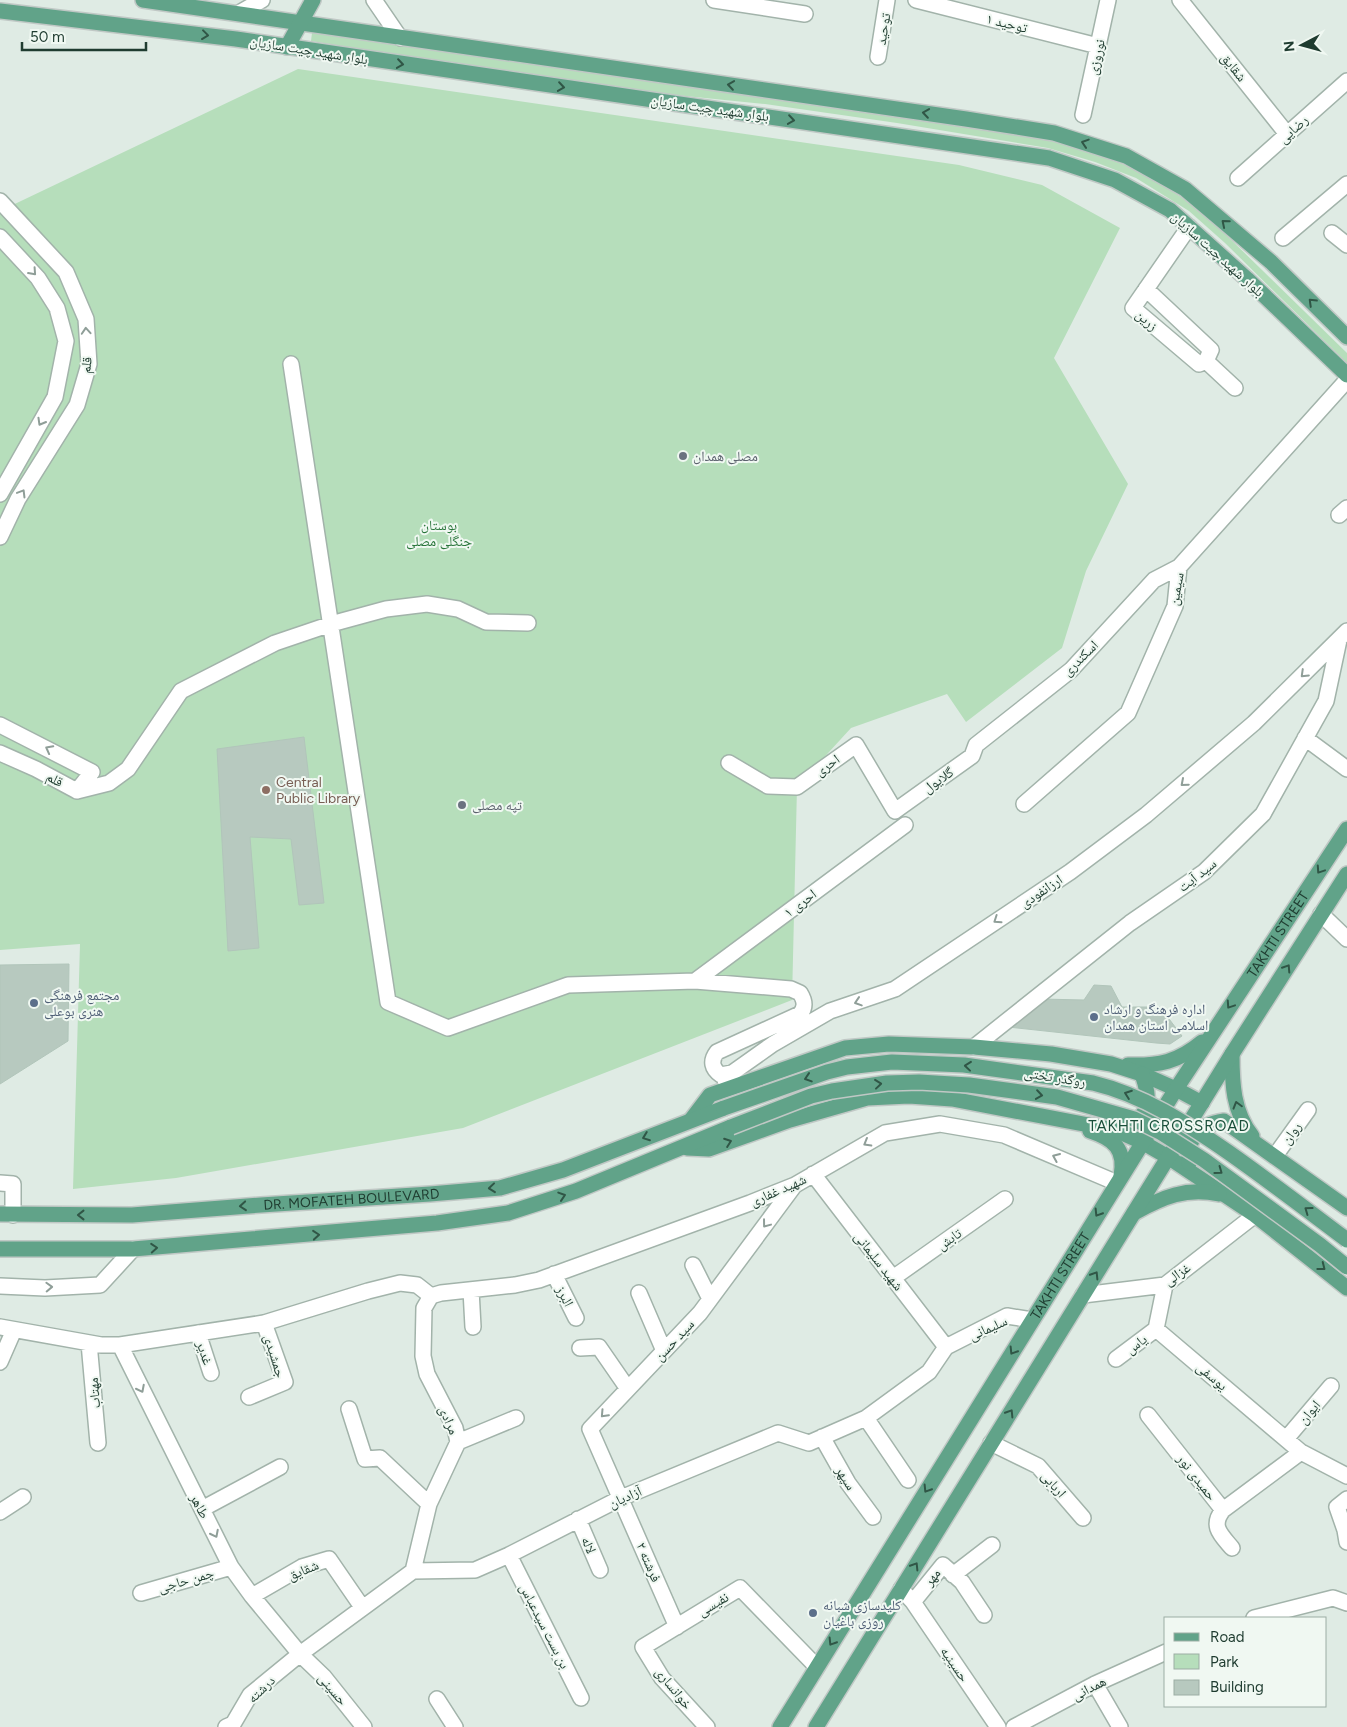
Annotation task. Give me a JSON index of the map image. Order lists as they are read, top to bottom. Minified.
{"streets":{"main road":["بلوار شهید چیت سازیان","TAKHTI STREET","روگذر تختی","DR. MOFATEH BOULEVARD"],"street":["توحید ۱","توحید","نوروزی","شقایق","رضایی","زرین","قلم","سیمین","اسکندری","احری","گلایول","سید آیت","ارزانفودی","احری ۱","روان","شهید غفاری","تابش","شهید سلیمانی","غزالی","البرز","سلیمانی","سید حسن","یاس","غدیر","جمشیدی","یوسفی","مهتاب","ایوان","مرادی","حمیدی نور","سپهر","اربابی","آزادیان","طاهر","لاله","فرشته ۲","مهر","چمن حاجی","نفیسی","بن بست سیدعباس","حسینیه","خوانساری","همدانی","درشته","حسینی"]},"crossings":[["توحید ۱","نوروزی"],["بلوار شهید چیت سازیان","زرین"],["شقایق","رضایی"],["شقایق","طاهر"],["سیمین","اسکندری"],["اسکندری","گلایول"],["احری","گلایول"],["سید آیت","ارزانفودی"],["TAKHTI STREET","شهید غفاری"],["TAKHTI STREET","غزالی"],["TAKHTI STREET","سلیمانی"],["TAKHTI STREET","اربابی"],["TAKHTI STREET","نفیسی"],["TAKHTI STREET","حسینیه"],["روگذر تختی","DR. MOFATEH BOULEVARD"],["شهید غفاری","شهید سلیمانی"],["شهید غفاری","البرز"],["شهید غفاری","سید حسن"],["شهید غفاری","مرادی"],["تابش","شهید سلیمانی"],["شهید سلیمانی","سلیمانی"],["شهید سلیمانی","آزادیان"],["سلیمانی","آزادیان"],["سید حسن","آزادیان"],["سید حسن","فرشته ۲"],["یاس","یوسفی"],["یوسفی","ایوان"],["یوسفی","حمیدی نور"],["مرادی","آزادیان"],["سپهر","آزادیان"],["آزادیان","لاله"],["آزادیان","فرشته ۲"],["آزادیان","بن بست سیدعباس"],["طاهر","چمن حاجی"],["طاهر","درشته"],["طاهر","حسینی"],["فرشته ۲","نفیسی"],["مهر","حسینیه"],["نفیسی","خوانساری"],["درشته","حسینی"]],"one_way":["ارزانفودی","شهید غفاری","سید حسن","طاهر"],"districts":["TAKHTI CROSSROAD"],"parks":["بوستان جنگلی مصلی"],"places":["مصلی همدان","Central Public Library","تپه مصلی","مجتمع فرهنگی هنری بوعلی","اداره فرهنگ و ارشاد اسلامی استان همدان","کلیدسازی شبانه روزی باغیان"],"legend":["Road","Park","Building"],"scale_bar":"50 m","north":"left"}
